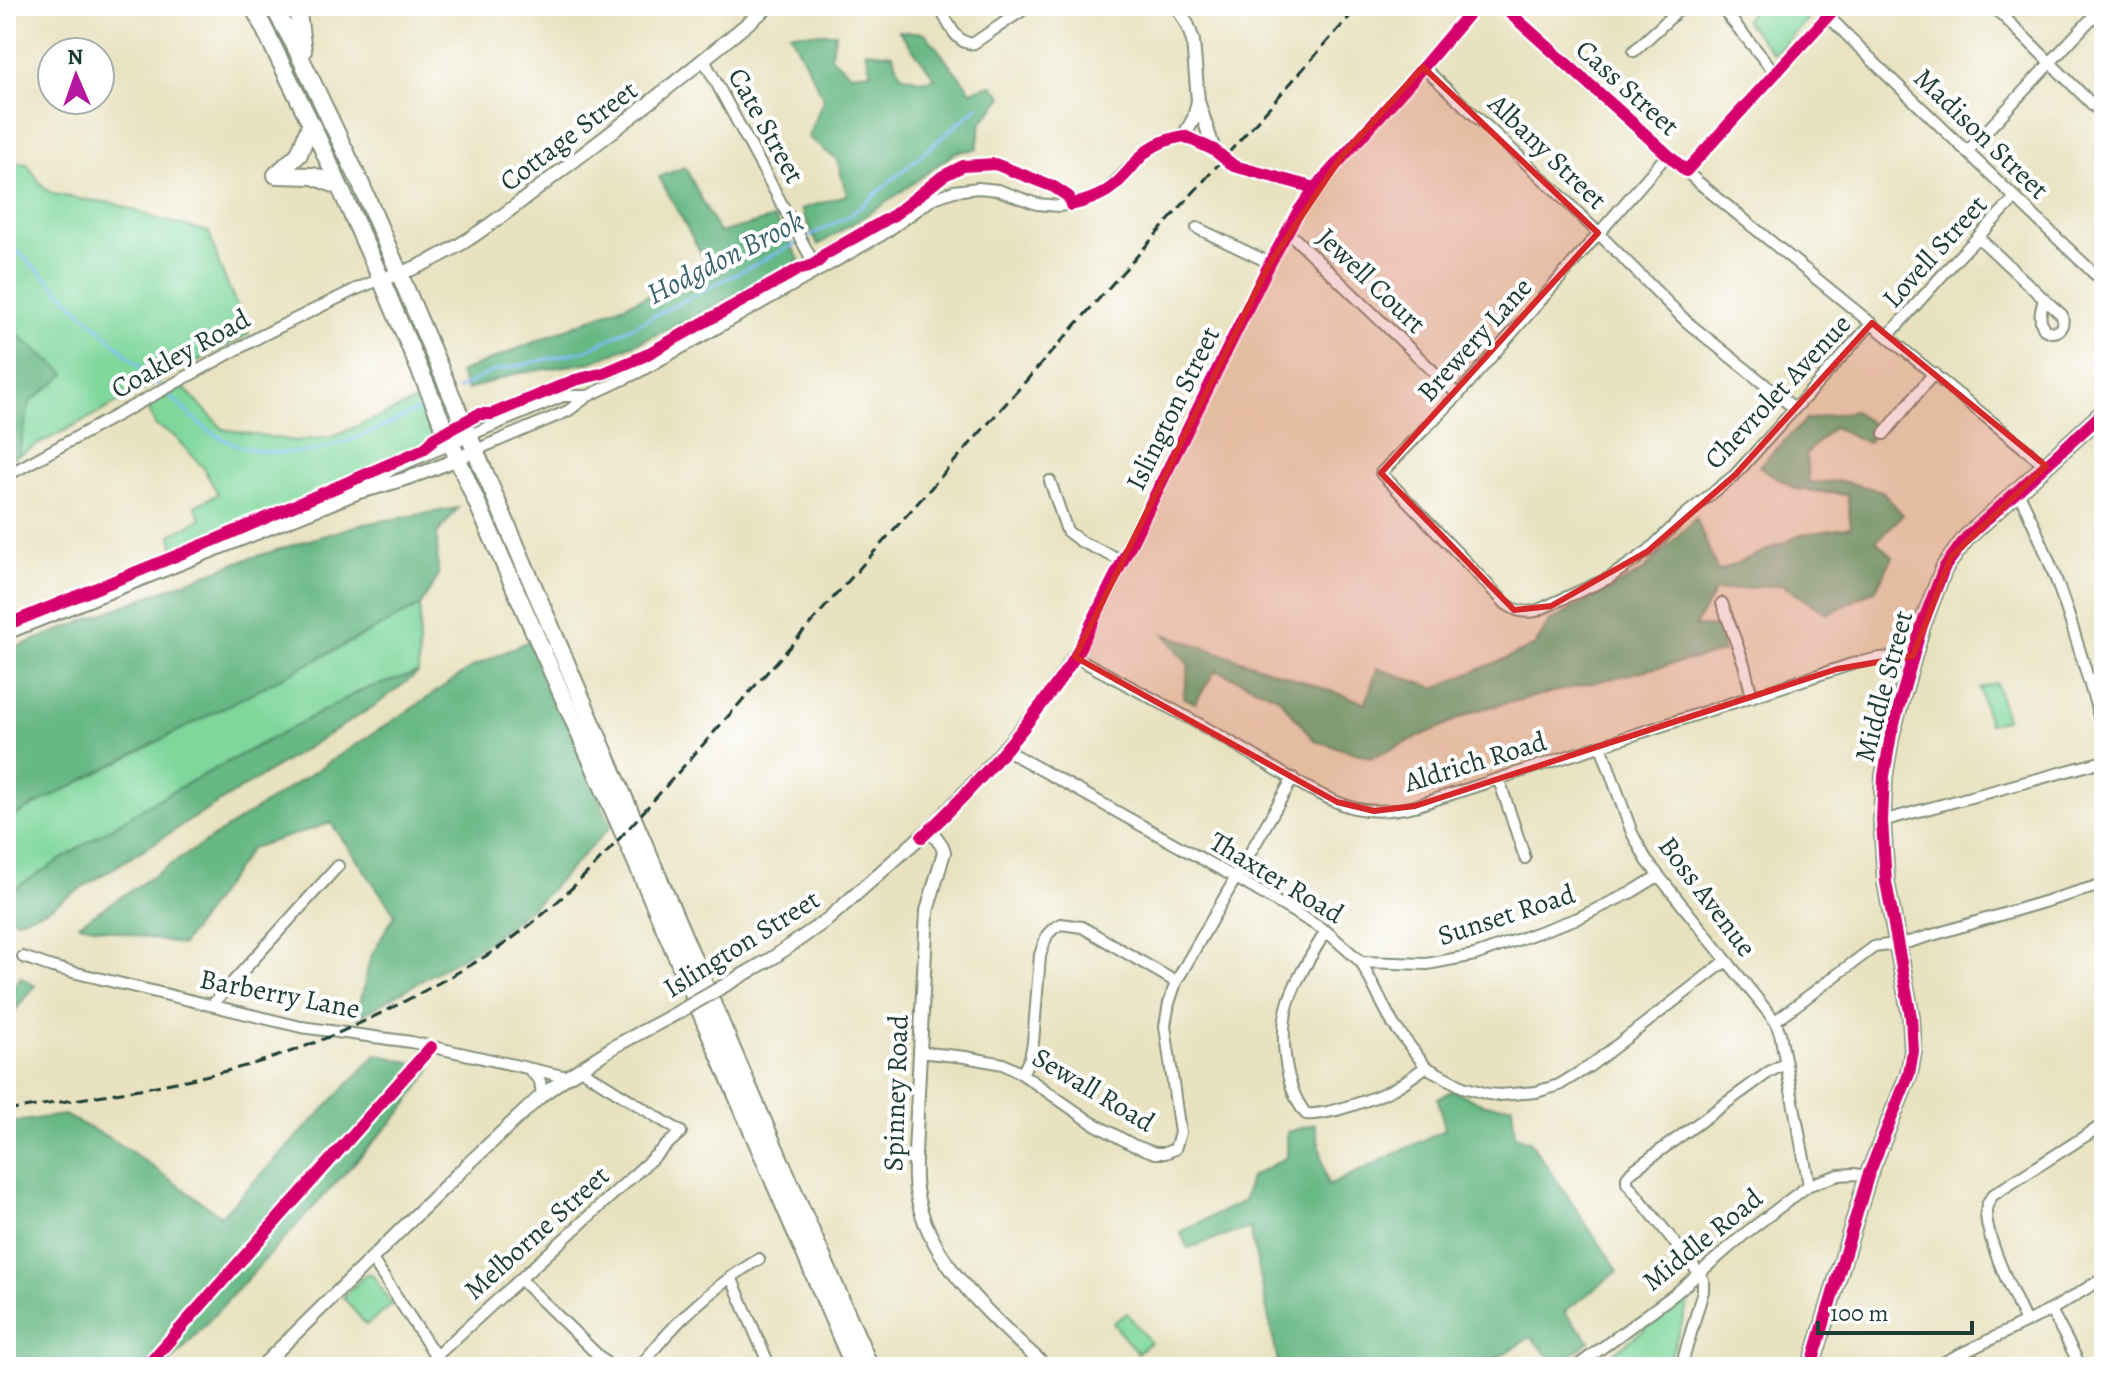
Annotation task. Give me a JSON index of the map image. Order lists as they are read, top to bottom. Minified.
{"streets":{"main road":["Middle Street"],"street":["Cass Street","Cate Street","Madison Street","Cottage Street","Albany Street","Lovell Street","Jewell Court","Brewery Lane","Coakley Road","Chevrolet Avenue","Islington Street","Aldrich Road","Thaxter Road","Boss Avenue","Sunset Road","Barberry Lane","Sewall Road","Spinney Road","Melborne Street","Middle Road"]},"crossings":[["Cass Street","Albany Street"],["Cass Street","Lovell Street"],["Cass Street","Chevrolet Avenue"],["Cass Street","Middle Street"],["Cate Street","Cottage Street"],["Madison Street","Lovell Street"],["Cottage Street","Coakley Road"],["Albany Street","Brewery Lane"],["Albany Street","Islington Street"],["Jewell Court","Brewery Lane"],["Jewell Court","Islington Street"],["Brewery Lane","Chevrolet Avenue"],["Islington Street","Aldrich Road"],["Islington Street","Thaxter Road"],["Islington Street","Barberry Lane"],["Islington Street","Spinney Road"],["Islington Street","Melborne Street"],["Middle Street","Aldrich Road"],["Middle Street","Middle Road"],["Aldrich Road","Boss Avenue"],["Aldrich Road","Sewall Road"],["Thaxter Road","Boss Avenue"],["Thaxter Road","Sunset Road"],["Thaxter Road","Sewall Road"],["Boss Avenue","Sunset Road"],["Sewall Road","Spinney Road"]],"water":["Hodgdon Brook"],"scale_bar":"100 m","north":"top"}
